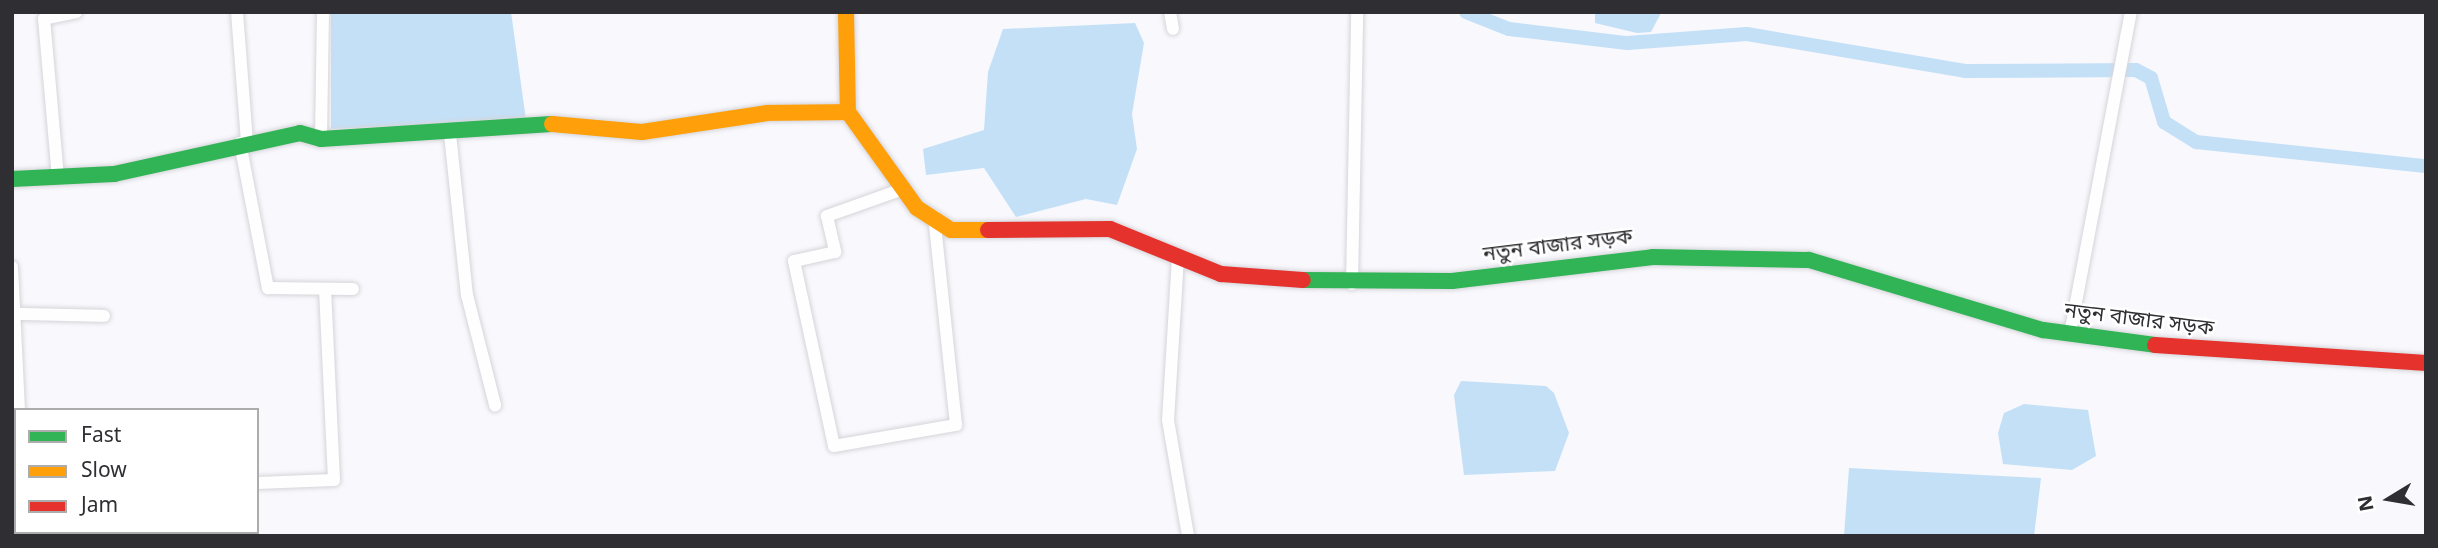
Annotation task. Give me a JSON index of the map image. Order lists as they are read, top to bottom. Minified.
{"streets":{"street":["নতুন বাজার সড়ক"]},"legend":["Fast","Slow","Jam"],"north":"left"}
